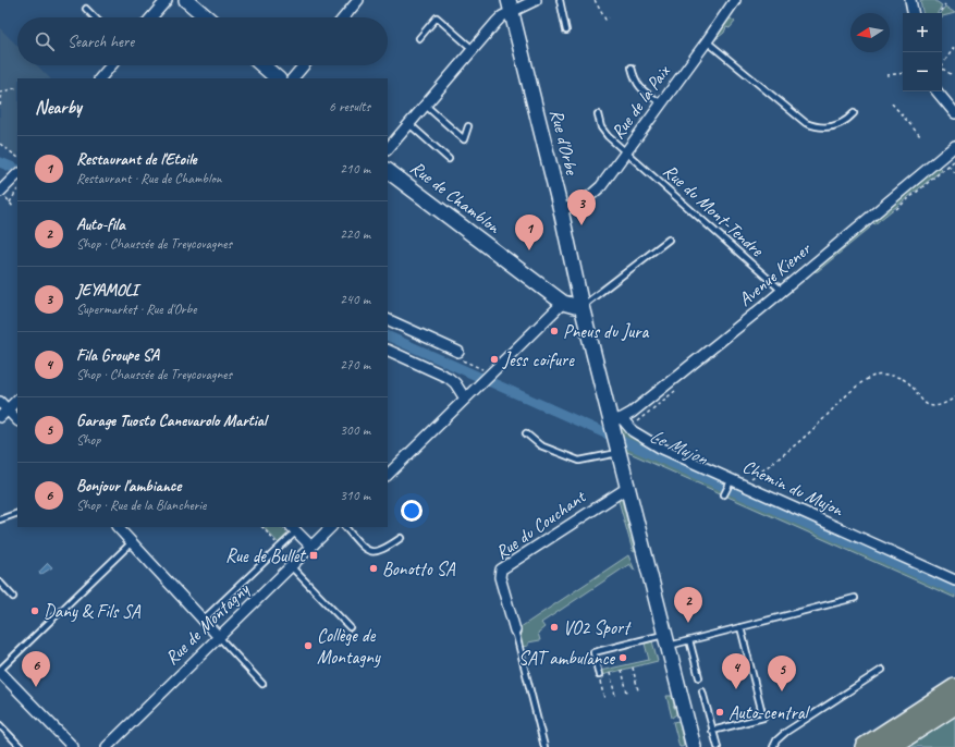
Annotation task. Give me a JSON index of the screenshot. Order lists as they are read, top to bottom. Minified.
{"streets":{"main road":["Rue d'Orbe","Rue de Chamblon"],"street":["Rue de la Paix","Avenue Kiener","Chemin du Mujon","Rue du Couchant","Rue de Montagny"],"lane":["Rue du Mont-Tendre"]},"crossings":[["Rue de la Paix","Rue d'Orbe"],["Rue de la Paix","Rue du Mont-Tendre"],["Rue d'Orbe","Rue de Chamblon"],["Rue d'Orbe","Avenue Kiener"],["Rue d'Orbe","Chemin du Mujon"],["Rue d'Orbe","Rue du Couchant"],["Rue du Mont-Tendre","Avenue Kiener"],["Avenue Kiener","Chemin du Mujon"]],"water":["Le Mujon"],"places":{"other":["Pneus du Jura","Jess coifure","Bonotto SA","Dany & Fils SA","VO2 Sport","Collège de Montagny","SAT ambulance","Auto-central"],"transit":["Rue de Bullet"]},"north":"left","page":{"map_buttons":["+","−"],"search":"Search here","heading":["Nearby","6 results"],"list":[{"mark":"1","name":"Restaurant de l'Etoile","note":"Restaurant · Rue de Chamblon","value":"210 m"},{"mark":"2","name":"Auto-fila","note":"Shop · Chaussée de Treycovagnes","value":"220 m"},{"mark":"3","name":"JEYAMOLI","note":"Supermarket · Rue d'Orbe","value":"240 m"},{"mark":"4","name":"Fila Groupe SA","note":"Shop · Chaussée de Treycovagnes","value":"270 m"},{"mark":"5","name":"Garage Tuosto Canevarolo Martial","note":"Shop","value":"300 m"},{"mark":"6","name":"Bonjour l'ambiance","note":"Shop · Rue de la Blancherie","value":"310 m"}],"pins":["3","1","2","6","4","5"]}}
